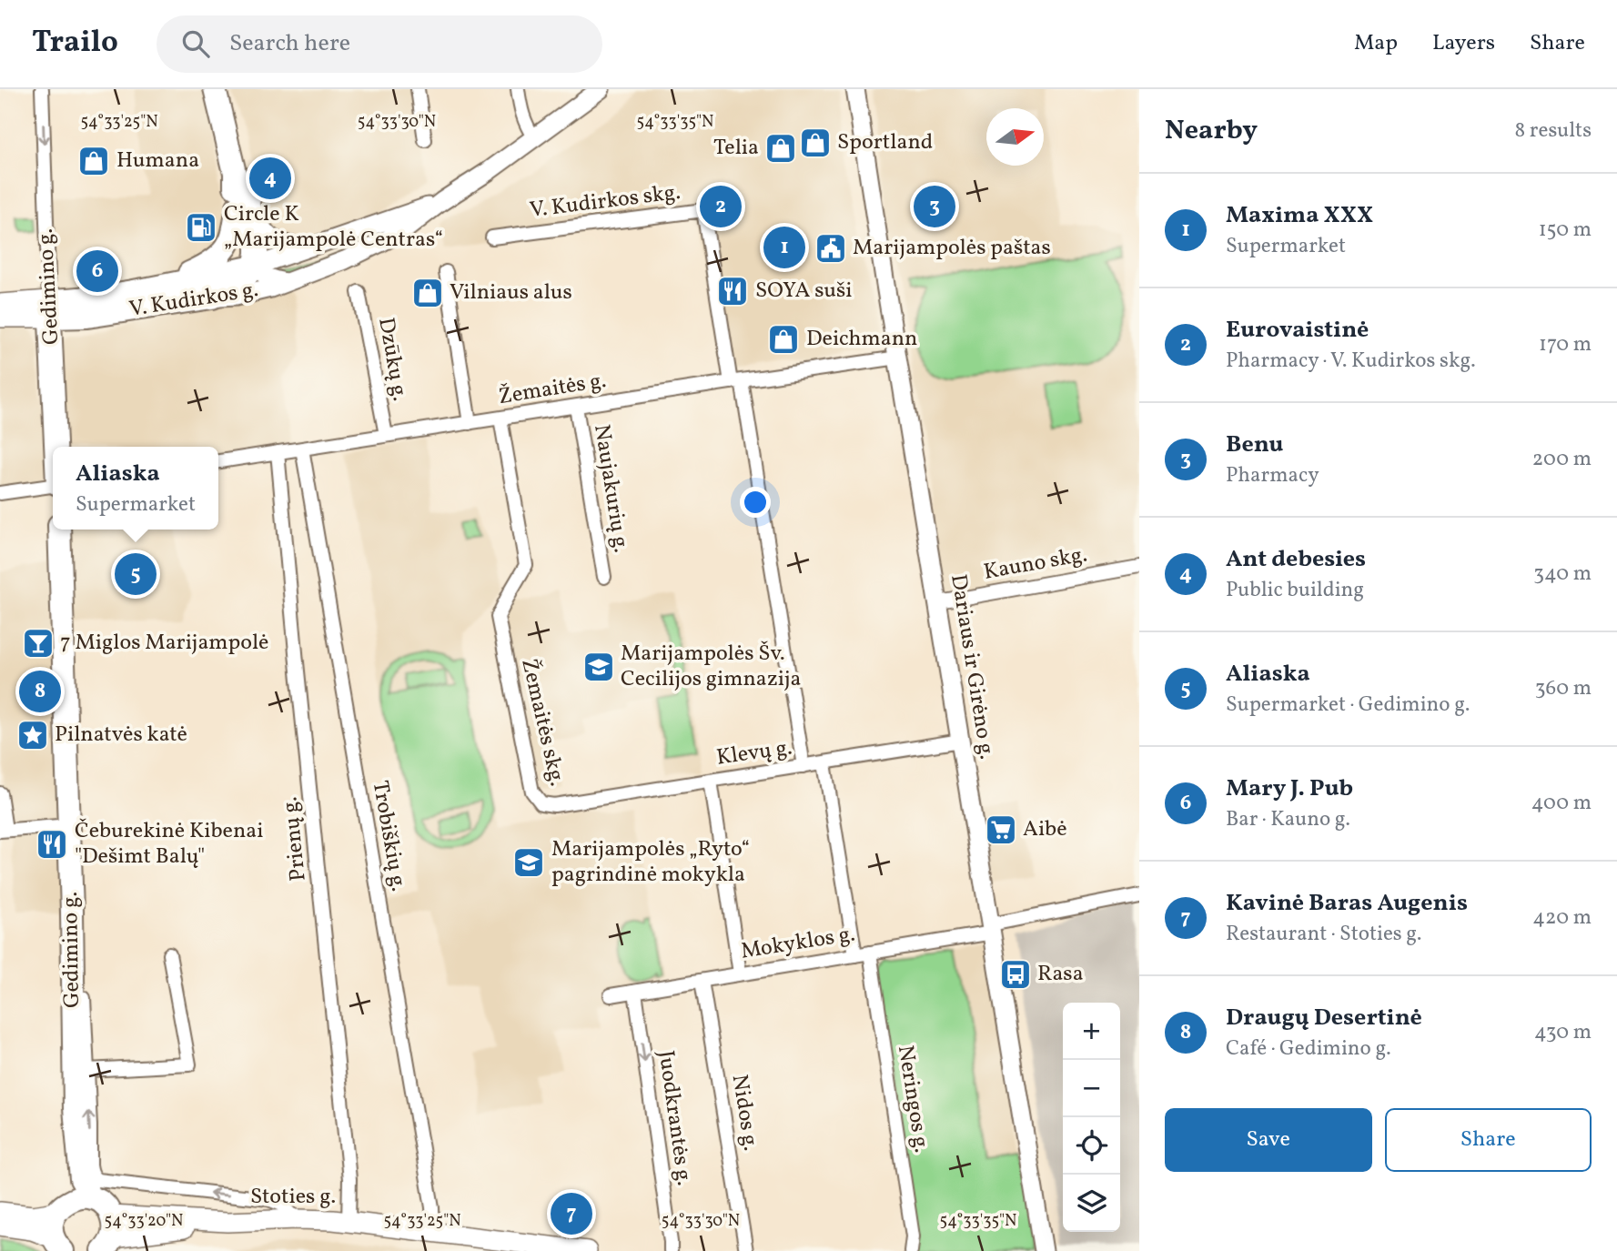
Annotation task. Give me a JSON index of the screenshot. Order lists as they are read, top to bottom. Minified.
{"streets":{"highway":["Gedimino g.","V. Kudirkos g."],"main road":["Stoties g."],"street":["V. Kudirkos skg.","Dzūkų g.","Žemaitės g.","Naujakurių g.","Kauno skg.","Dariaus ir Girėno g.","Žemaitės skg.","Klevų g.","Trobiškių g.","Prienų g.","Mokyklos g.","Neringos g.","Nidos g.","Juodkrantės g."]},"crossings":[["V. Kudirkos skg.","Žemaitės g."],["Gedimino g.","V. Kudirkos g."],["Dzūkų g.","Žemaitės g."],["Žemaitės g.","Naujakurių g."],["Žemaitės g.","Dariaus ir Girėno g."],["Žemaitės g.","Žemaitės skg."],["Žemaitės g.","Trobiškių g."],["Žemaitės g.","Prienų g."],["Kauno skg.","Dariaus ir Girėno g."],["Dariaus ir Girėno g.","Klevų g."],["Dariaus ir Girėno g.","Mokyklos g."],["Žemaitės skg.","Klevų g."],["Trobiškių g.","Stoties g."],["Prienų g.","Stoties g."],["Mokyklos g.","Neringos g."],["Mokyklos g.","Nidos g."],["Mokyklos g.","Juodkrantės g."]],"one_way":["Juodkrantės g."],"places":{"shop":["Sportland","Telia","Humana","Vilniaus alus","Deichmann"],"fuel station":["Circle K „Marijampolė Centras“"],"public building":["Marijampolės paštas"],"restaurant":["SOYA suši","Čeburekinė Kibenai \"Dešimt Balų\""],"bar":["7 Miglos Marijampolė"],"school or university":["Marijampolės Šv. Cecilijos gimnazija","Marijampolės „Ryto“ pagrindinė mokykla"],"place":["Pilnatvės katė"],"supermarket":["Aibė"],"bus stop":["Rasa"]},"north":"right","page":{"header":"Trailo","search":"Search here","nav":["Map","Layers","Share"],"heading":["Nearby","8 results"],"pins":["4","2","3","1","6","5","8","7"],"list":[{"mark":"1","name":"Maxima XXX","note":"Supermarket","value":"150 m"},{"mark":"2","name":"Eurovaistinė","note":"Pharmacy · V. Kudirkos skg.","value":"170 m"},{"mark":"3","name":"Benu","note":"Pharmacy","value":"200 m"},{"mark":"4","name":"Ant debesies","note":"Public building","value":"340 m"},{"mark":"5","name":"Aliaska","note":"Supermarket · Gedimino g.","value":"360 m"},{"mark":"6","name":"Mary J. Pub","note":"Bar · Kauno g.","value":"400 m"},{"mark":"7","name":"Kavinė Baras Augenis","note":"Restaurant · Stoties g.","value":"420 m"},{"mark":"8","name":"Draugų Desertinė","note":"Café · Gedimino g.","value":"430 m"}],"popup":["Aliaska","Supermarket"],"map_buttons":["+","−"],"buttons":["Save","Share"]},"coordinates":["54°33'25\"N","54°33'30\"N","54°33'35\"N","54°33'20\"N"]}
